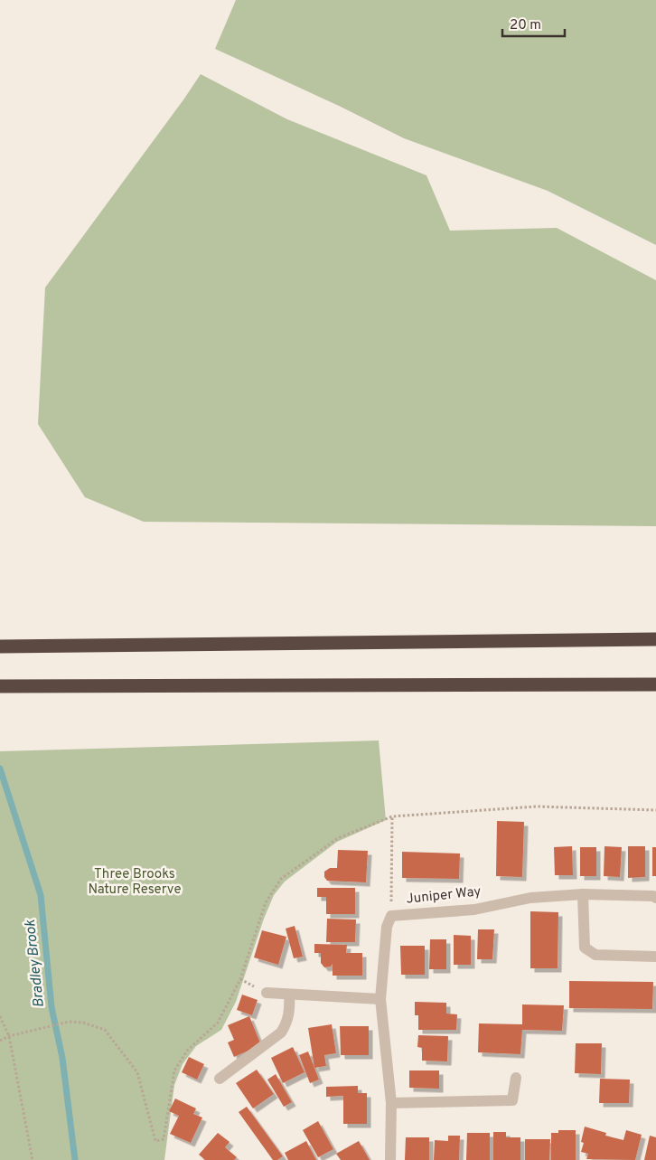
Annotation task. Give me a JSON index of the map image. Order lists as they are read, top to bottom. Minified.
{"streets":{"street":["Juniper Way"]},"water":["Bradley Brook"],"parks":["Three Brooks Nature Reserve"],"scale_bar":"20 m"}
